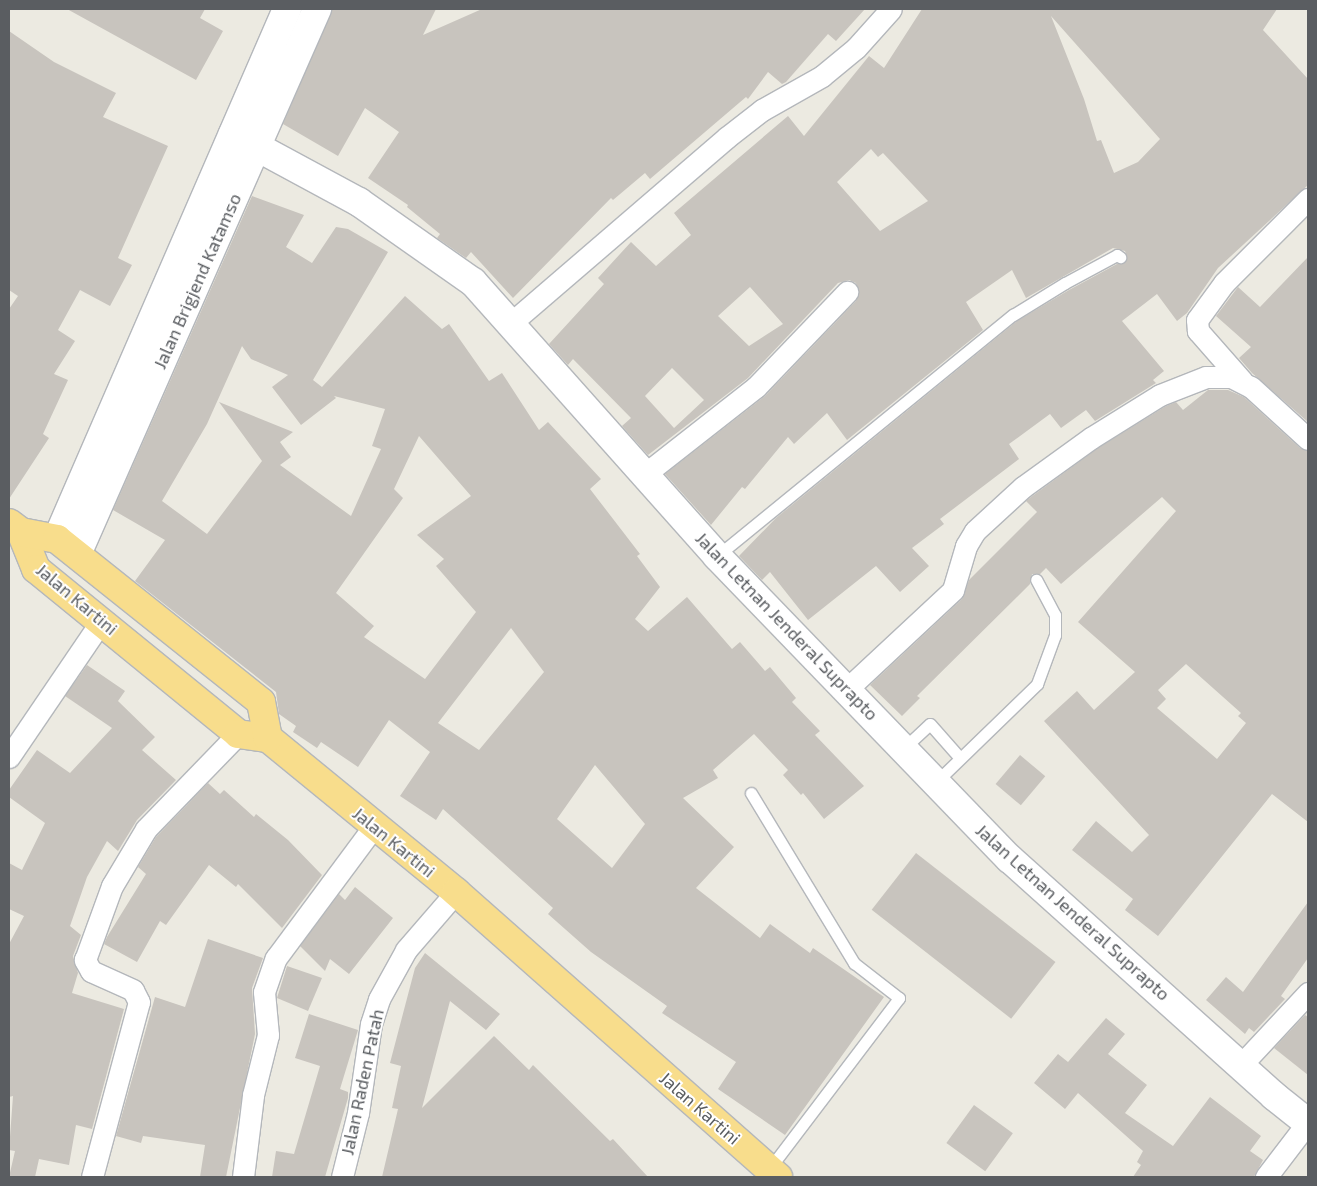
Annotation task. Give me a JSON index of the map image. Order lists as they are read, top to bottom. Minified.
{"streets":{"highway":["Jalan Kartini"],"street":["Jalan Brigjend Katamso","Jalan Letnan Jenderal Suprapto","Jalan Raden Patah"]},"crossings":[["Jalan Brigjend Katamso","Jalan Letnan Jenderal Suprapto"],["Jalan Kartini","Jalan Raden Patah"]]}
